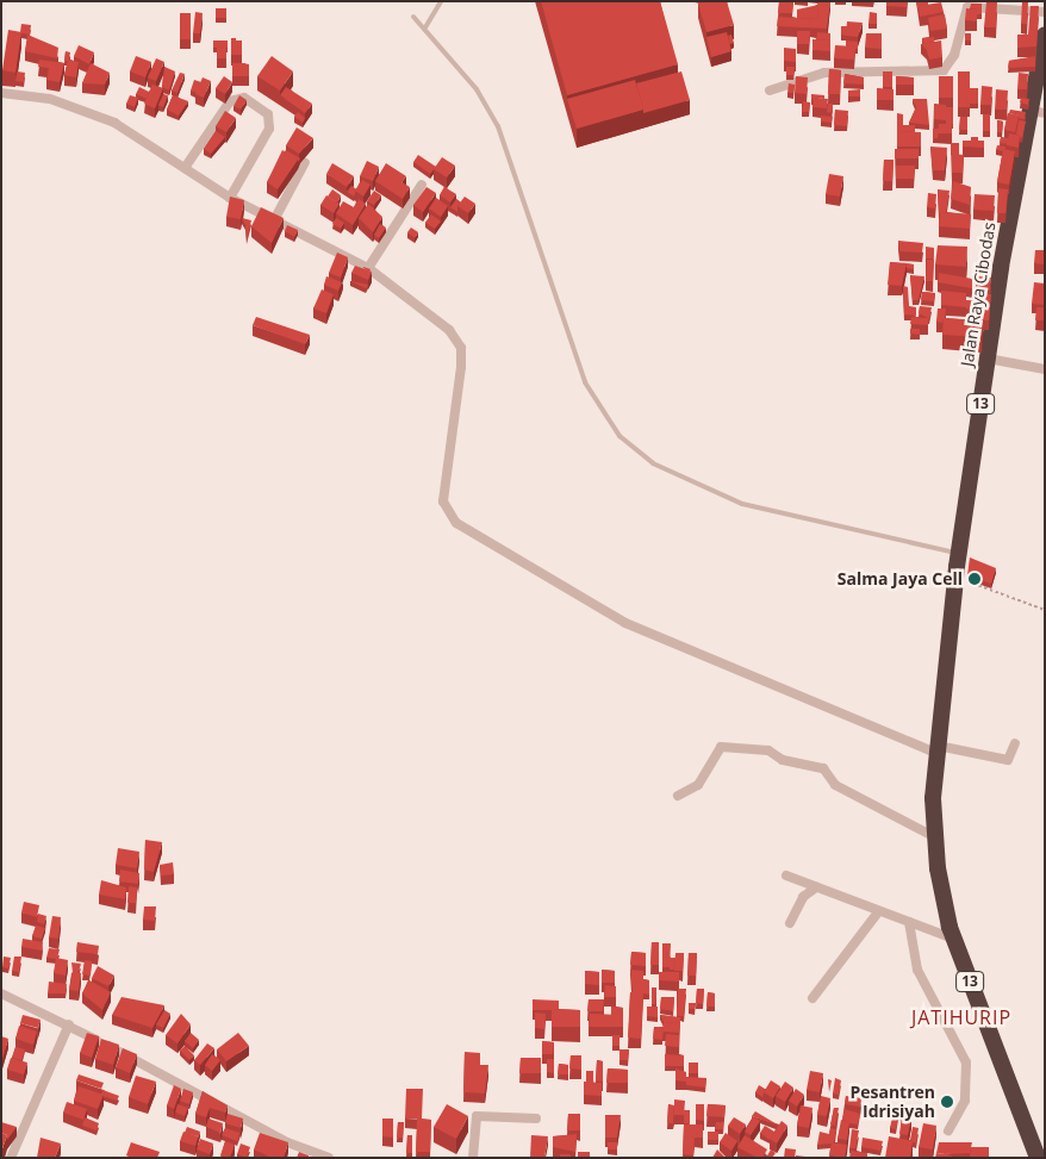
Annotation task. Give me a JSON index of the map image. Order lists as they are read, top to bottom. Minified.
{"streets":{"highway":["Jalan Raya Cibodas","13"]},"crossings":[["Jalan Raya Cibodas","13"]],"districts":["JATIHURIP"],"places":["Salma Jaya Cell","Pesantren Idrisiyah"]}
